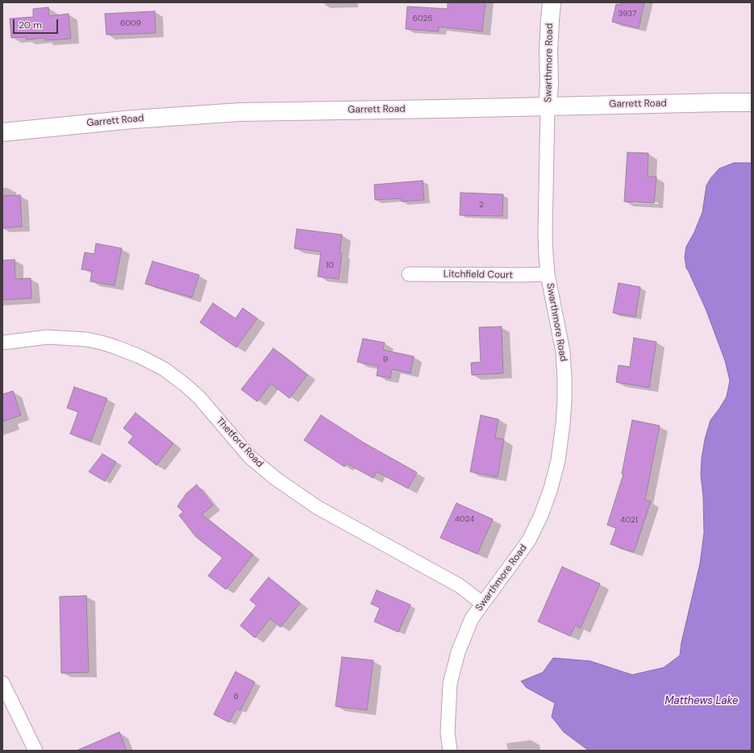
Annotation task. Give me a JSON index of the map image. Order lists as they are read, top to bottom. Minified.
{"streets":{"street":["Swarthmore Road","Garrett Road","Litchfield Court","Thetford Road"]},"crossings":[["Swarthmore Road","Garrett Road"],["Swarthmore Road","Litchfield Court"],["Swarthmore Road","Thetford Road"]],"water":["Matthews Lake"],"house_numbers":["3937","6025","6009","2","10","9","4024","4021","6"],"scale_bar":"20 m"}
